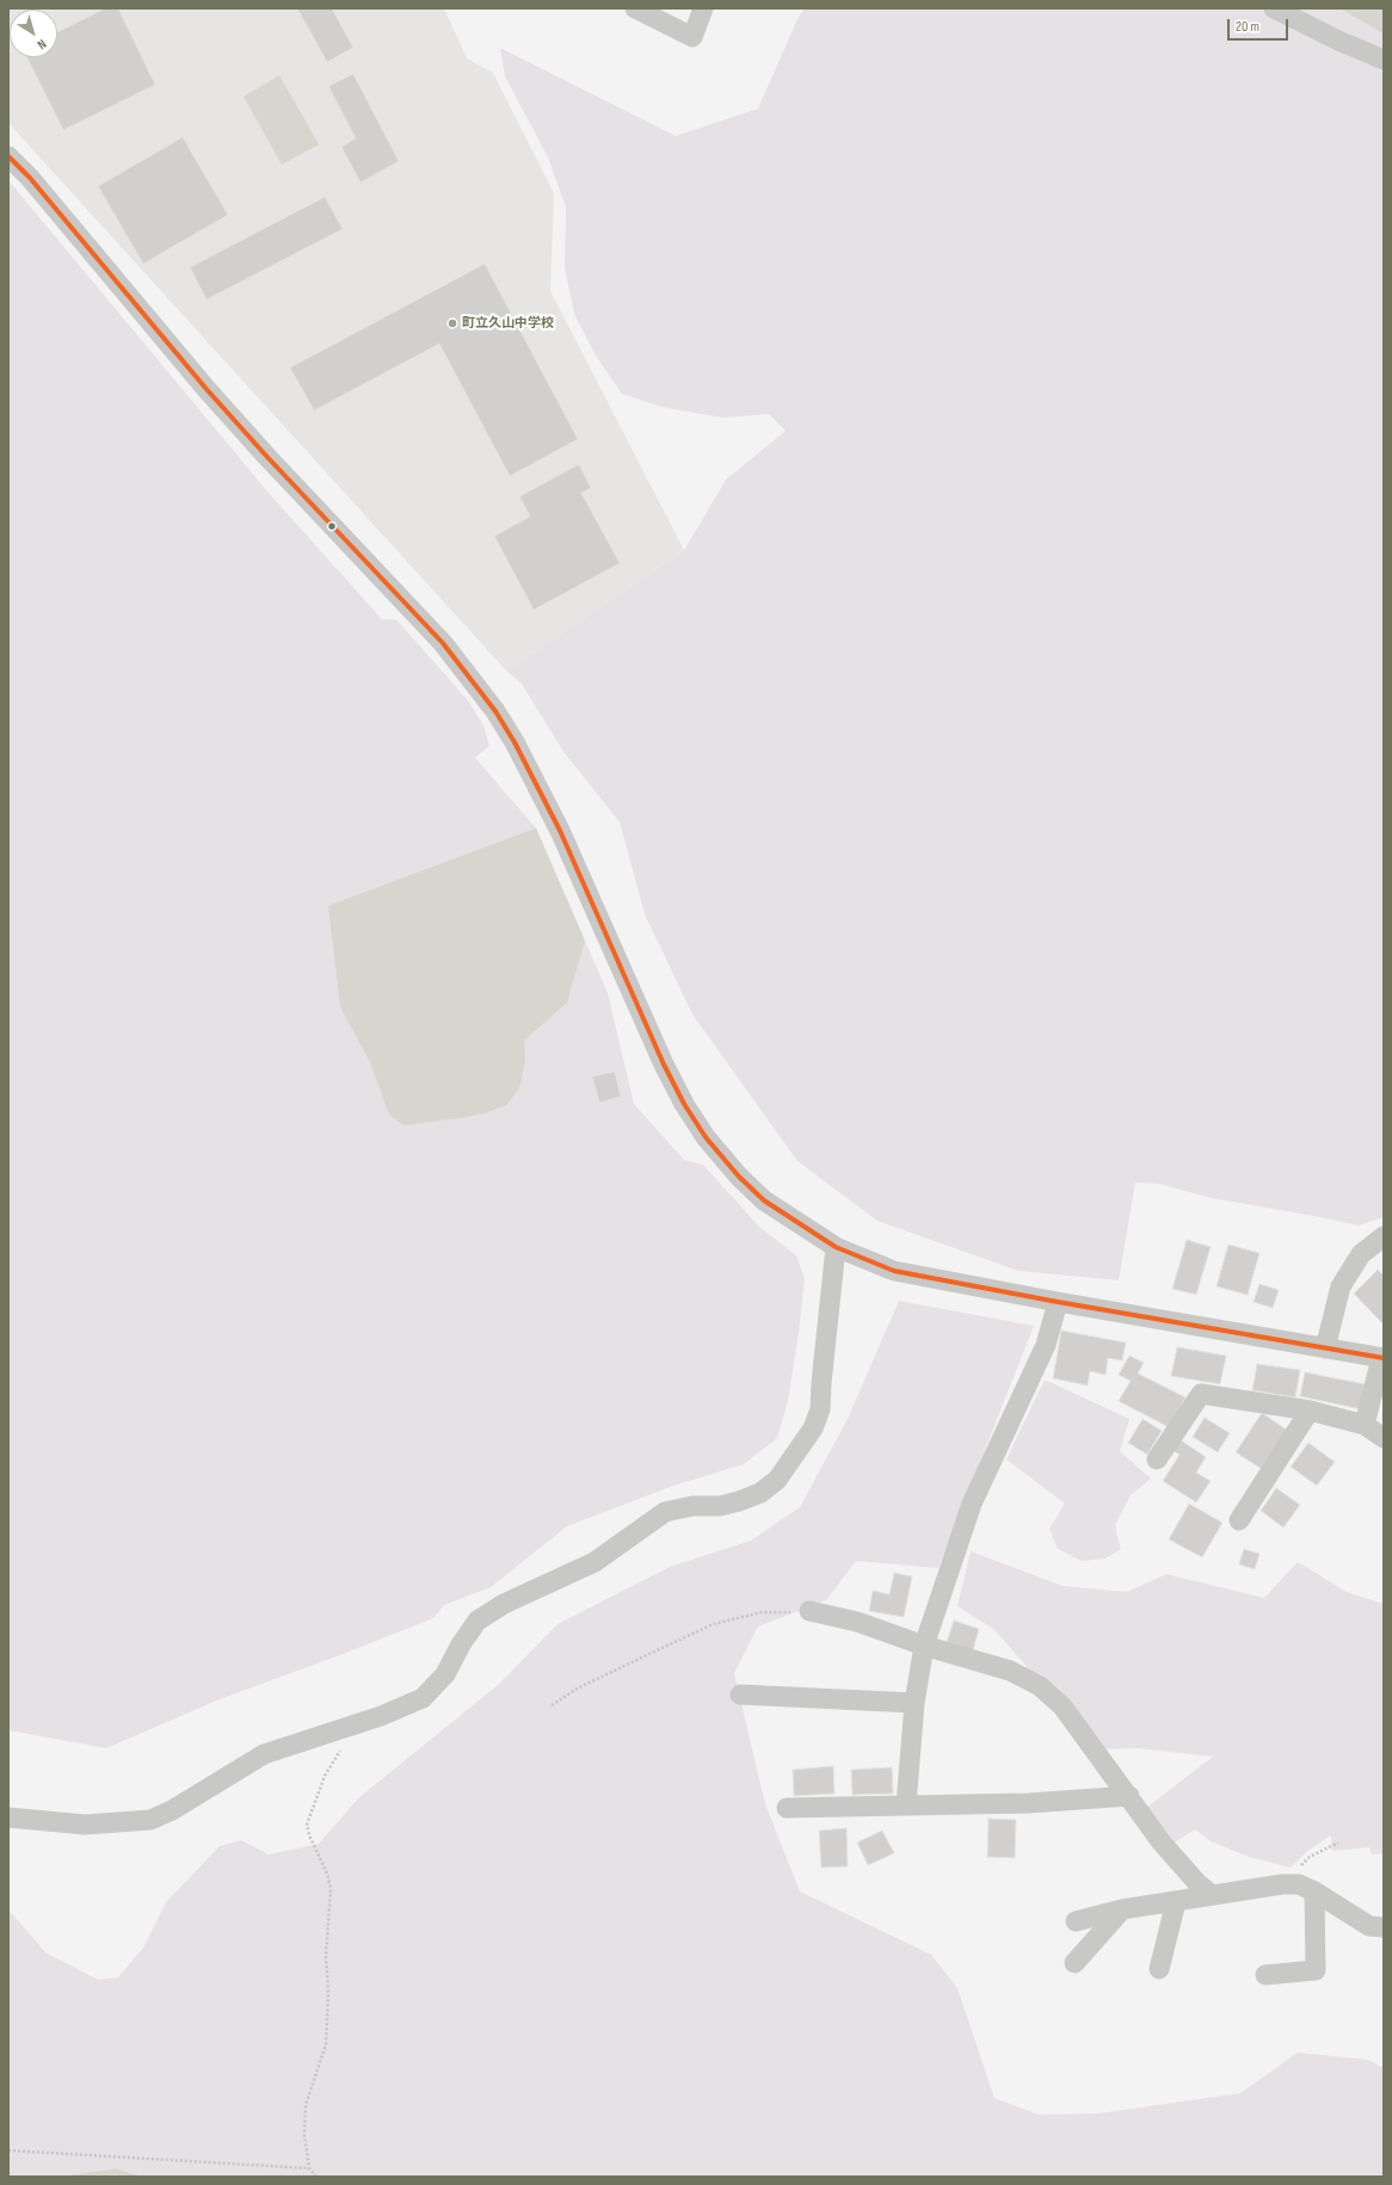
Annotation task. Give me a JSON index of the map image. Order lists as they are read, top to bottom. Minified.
{"places":["町立久山中学校"],"scale_bar":"20 m","north":"bottom right"}
